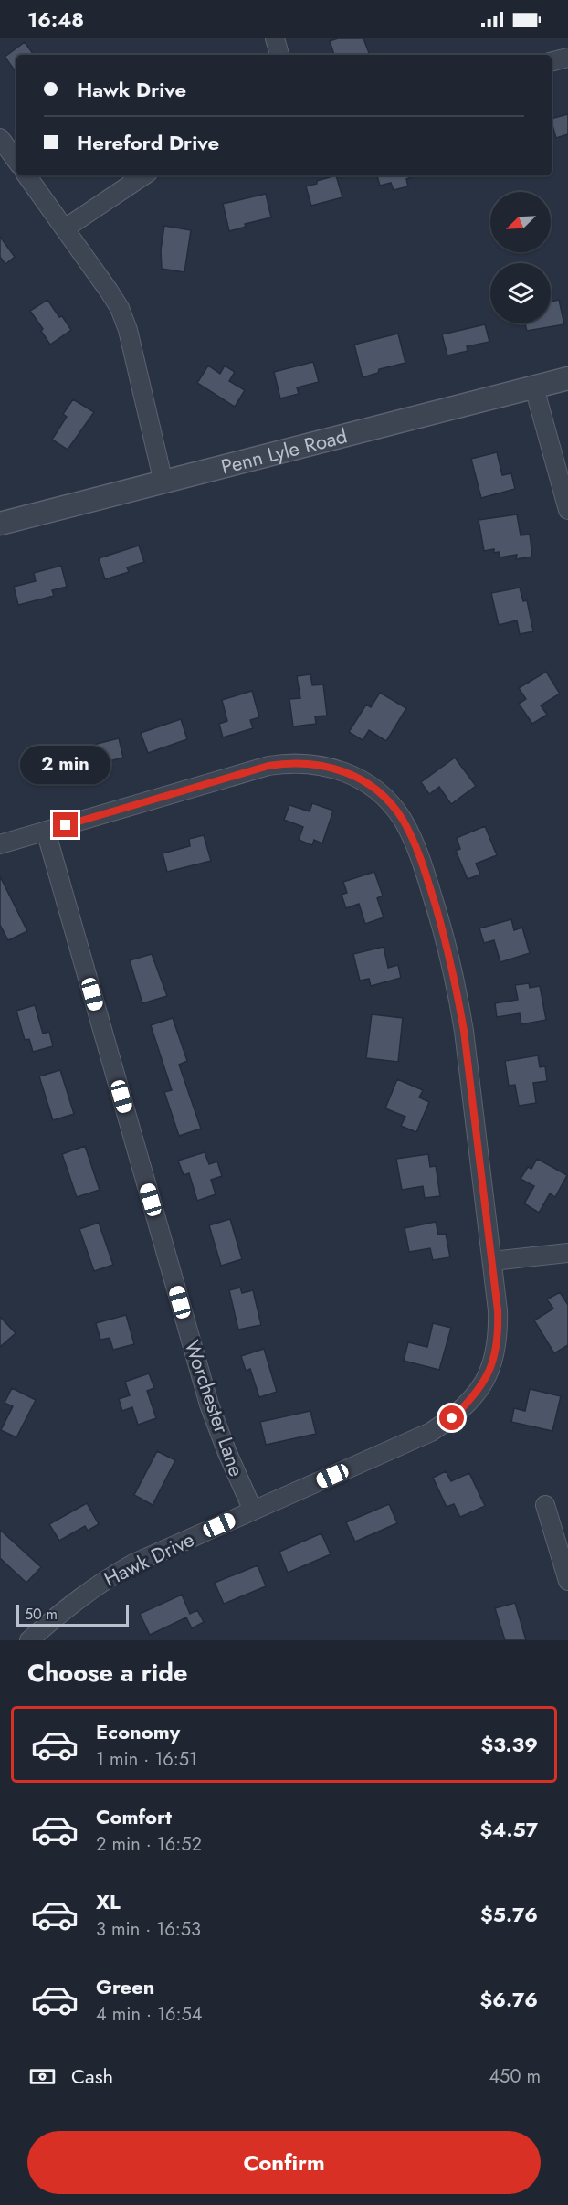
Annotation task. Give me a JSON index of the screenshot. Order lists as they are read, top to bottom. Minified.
{"streets":{"street":["Penn Lyle Road","Worchester Lane","Hawk Drive"]},"crossings":[["Worchester Lane","Hawk Drive"]],"scale_bar":"50 m","north":"bottom left","page":{"status":"16:48","banner":["Hawk Drive","Hereford Drive"],"bubble":"2 min","scale":"50 m","heading":"Choose a ride","list":[{"name":"Economy","note":"1 min · 16:51","value":"$3.39"},{"name":"Comfort","note":"2 min · 16:52","value":"$4.57"},{"name":"XL","note":"3 min · 16:53","value":"$5.76"},{"name":"Green","note":"4 min · 16:54","value":"$6.76"}],"pay":["Cash","450 m"],"buttons":"Confirm"}}
